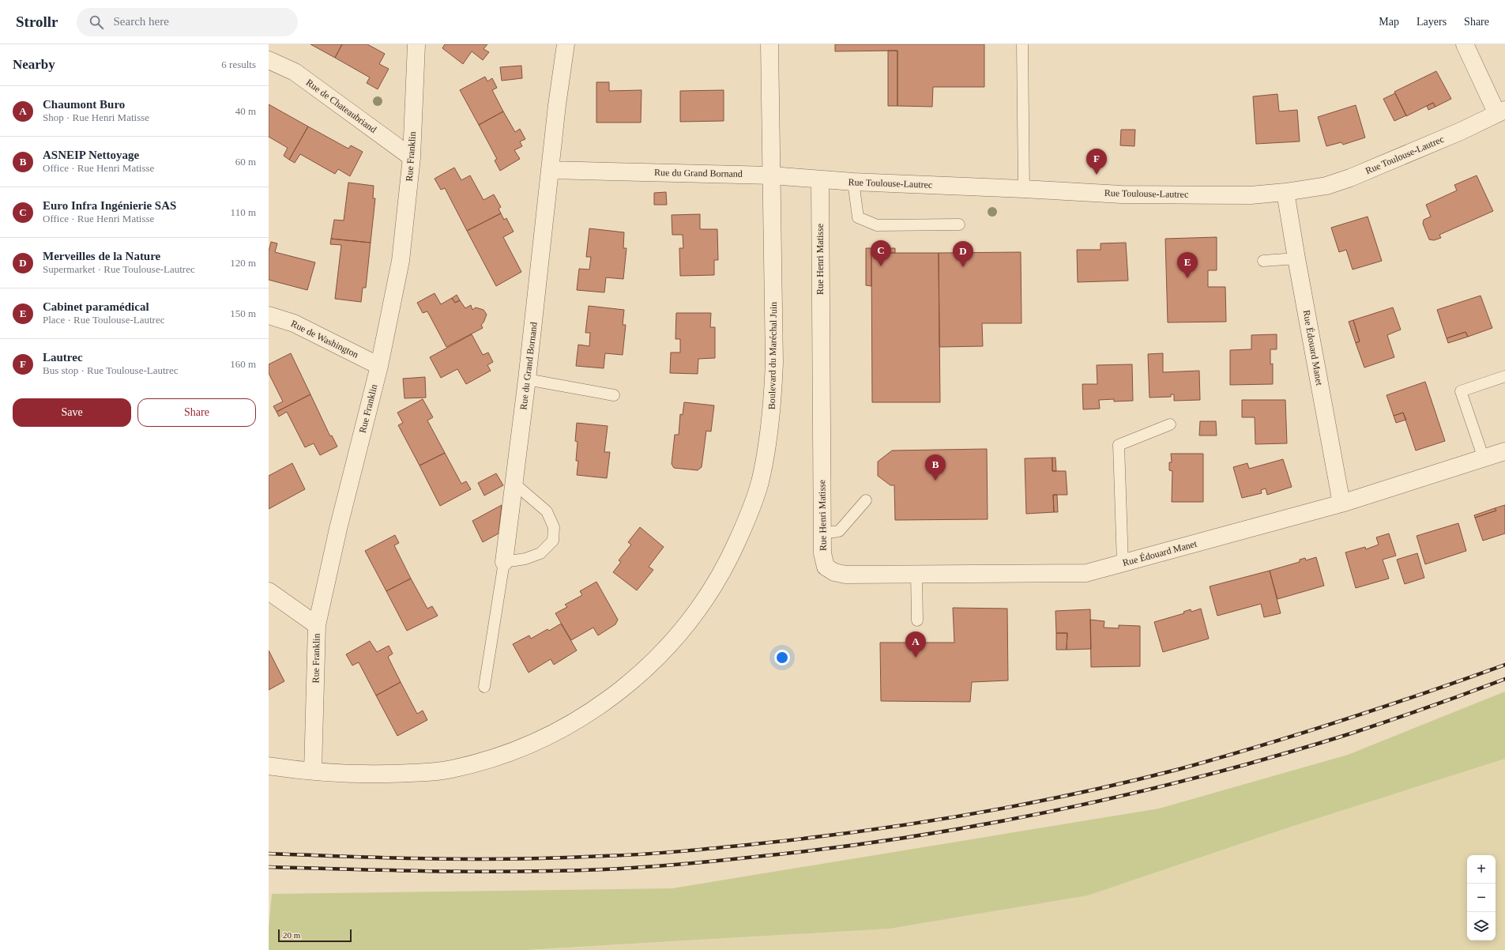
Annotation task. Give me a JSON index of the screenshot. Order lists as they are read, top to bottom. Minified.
{"streets":{"street":["Rue de Chateaubriand","Rue Toulouse-Lautrec","Rue Franklin","Rue du Grand Bornand","Rue Henri Matisse","Rue de Washington","Rue Édouard Manet","Boulevard du Maréchal Juin"]},"crossings":[["Rue de Chateaubriand","Rue Franklin"],["Rue Toulouse-Lautrec","Rue du Grand Bornand"],["Rue Toulouse-Lautrec","Rue Henri Matisse"],["Rue Toulouse-Lautrec","Rue Édouard Manet"],["Rue Toulouse-Lautrec","Boulevard du Maréchal Juin"],["Rue Franklin","Rue de Washington"],["Rue Franklin","Boulevard du Maréchal Juin"],["Rue du Grand Bornand","Boulevard du Maréchal Juin"],["Rue Henri Matisse","Rue Édouard Manet"]],"scale_bar":"20 m","page":{"header":"Strollr","search":"Search here","nav":["Map","Layers","Share"],"heading":["Nearby","6 results"],"list":[{"mark":"A","name":"Chaumont Buro","note":"Shop · Rue Henri Matisse","value":"40 m"},{"mark":"B","name":"ASNEIP Nettoyage","note":"Office · Rue Henri Matisse","value":"60 m"},{"mark":"C","name":"Euro Infra Ingénierie SAS","note":"Office · Rue Henri Matisse","value":"110 m"},{"mark":"D","name":"Merveilles de la Nature","note":"Supermarket · Rue Toulouse-Lautrec","value":"120 m"},{"mark":"E","name":"Cabinet paramédical","note":"Place · Rue Toulouse-Lautrec","value":"150 m"},{"mark":"F","name":"Lautrec","note":"Bus stop · Rue Toulouse-Lautrec","value":"160 m"}],"pins":["F","C","D","E","B","A"],"buttons":["Save","Share"],"map_buttons":["+","−"],"scale":"20 m"}}
